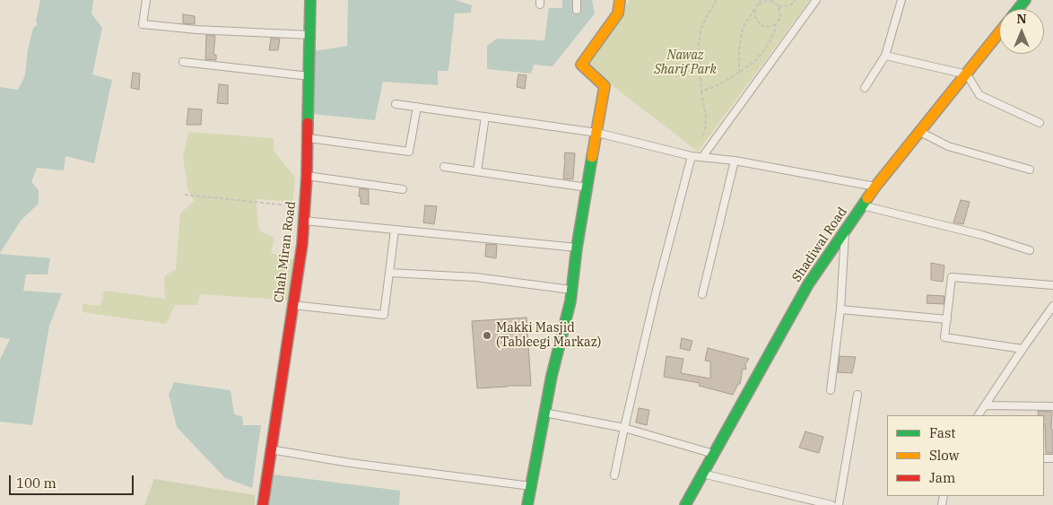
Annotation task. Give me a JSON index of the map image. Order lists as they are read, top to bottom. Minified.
{"streets":{"street":["Shadiwal Road","Chah Miran Road"]},"parks":["Nawaz Sharif Park"],"places":["Makki Masjid (Tableegi Markaz)"],"legend":["Fast","Slow","Jam"],"scale_bar":"100 m","north":"top"}
